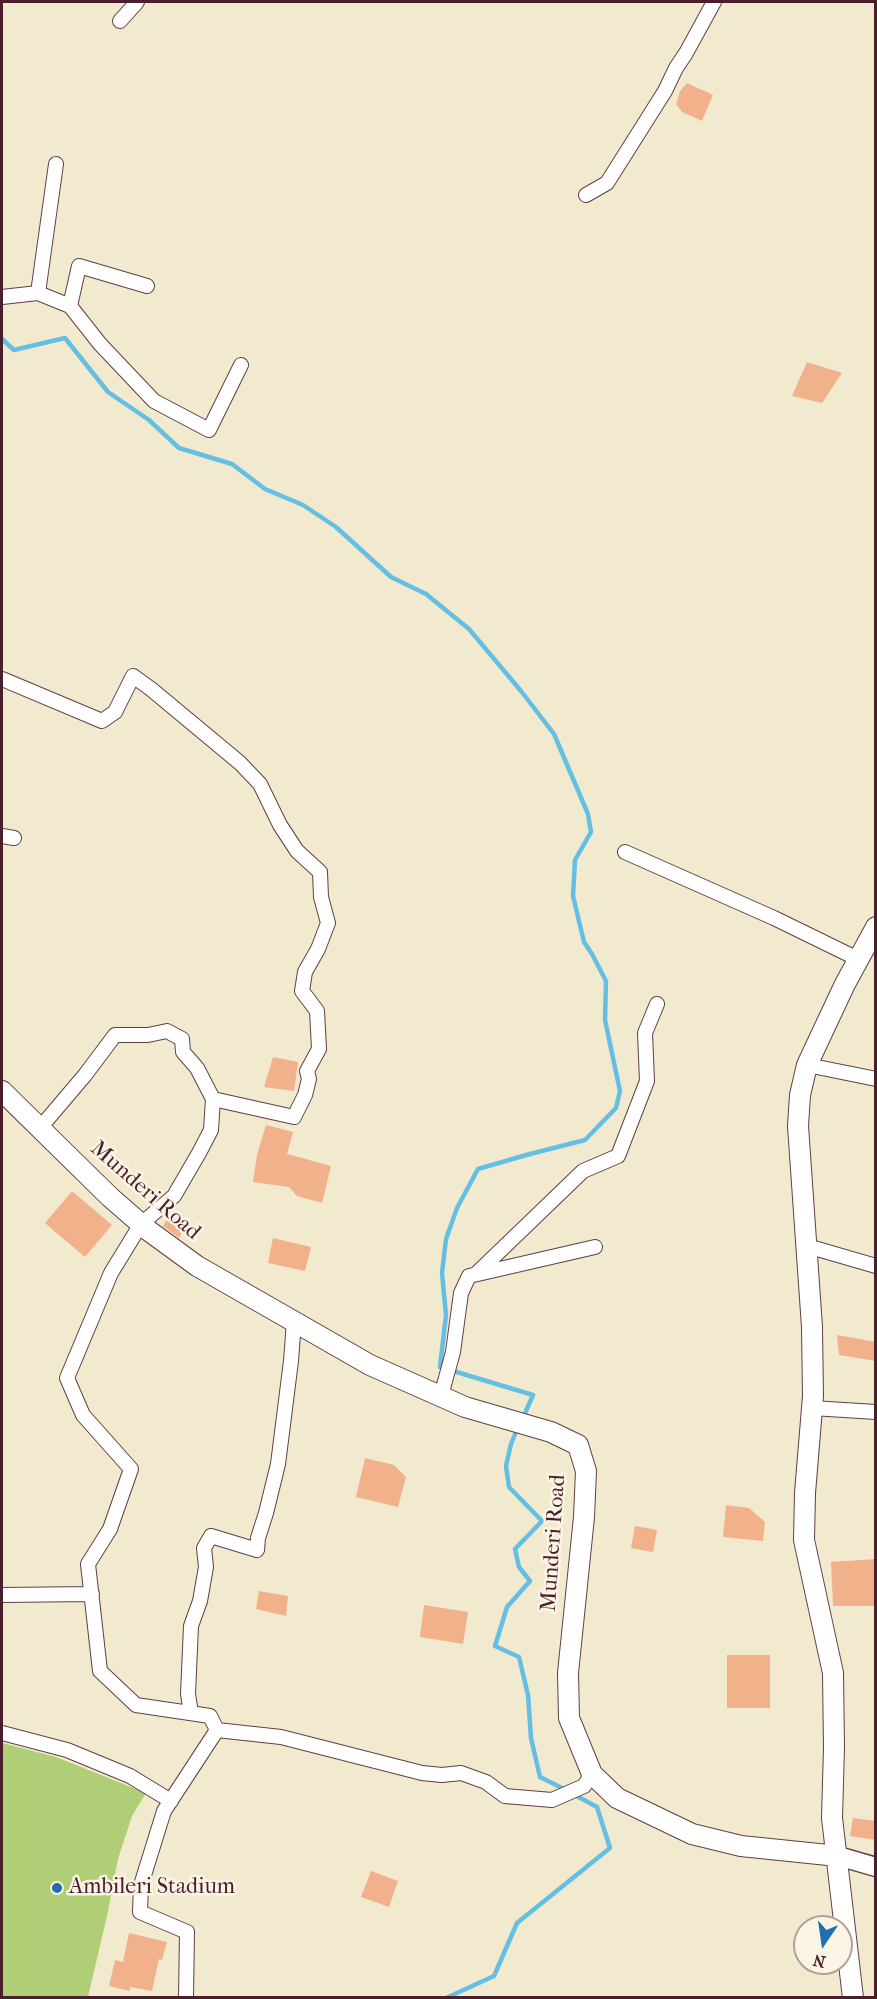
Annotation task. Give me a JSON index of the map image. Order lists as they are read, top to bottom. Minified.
{"streets":{"main road":["Munderi Road"]},"places":["Ambileri Stadium"],"north":"bottom"}
